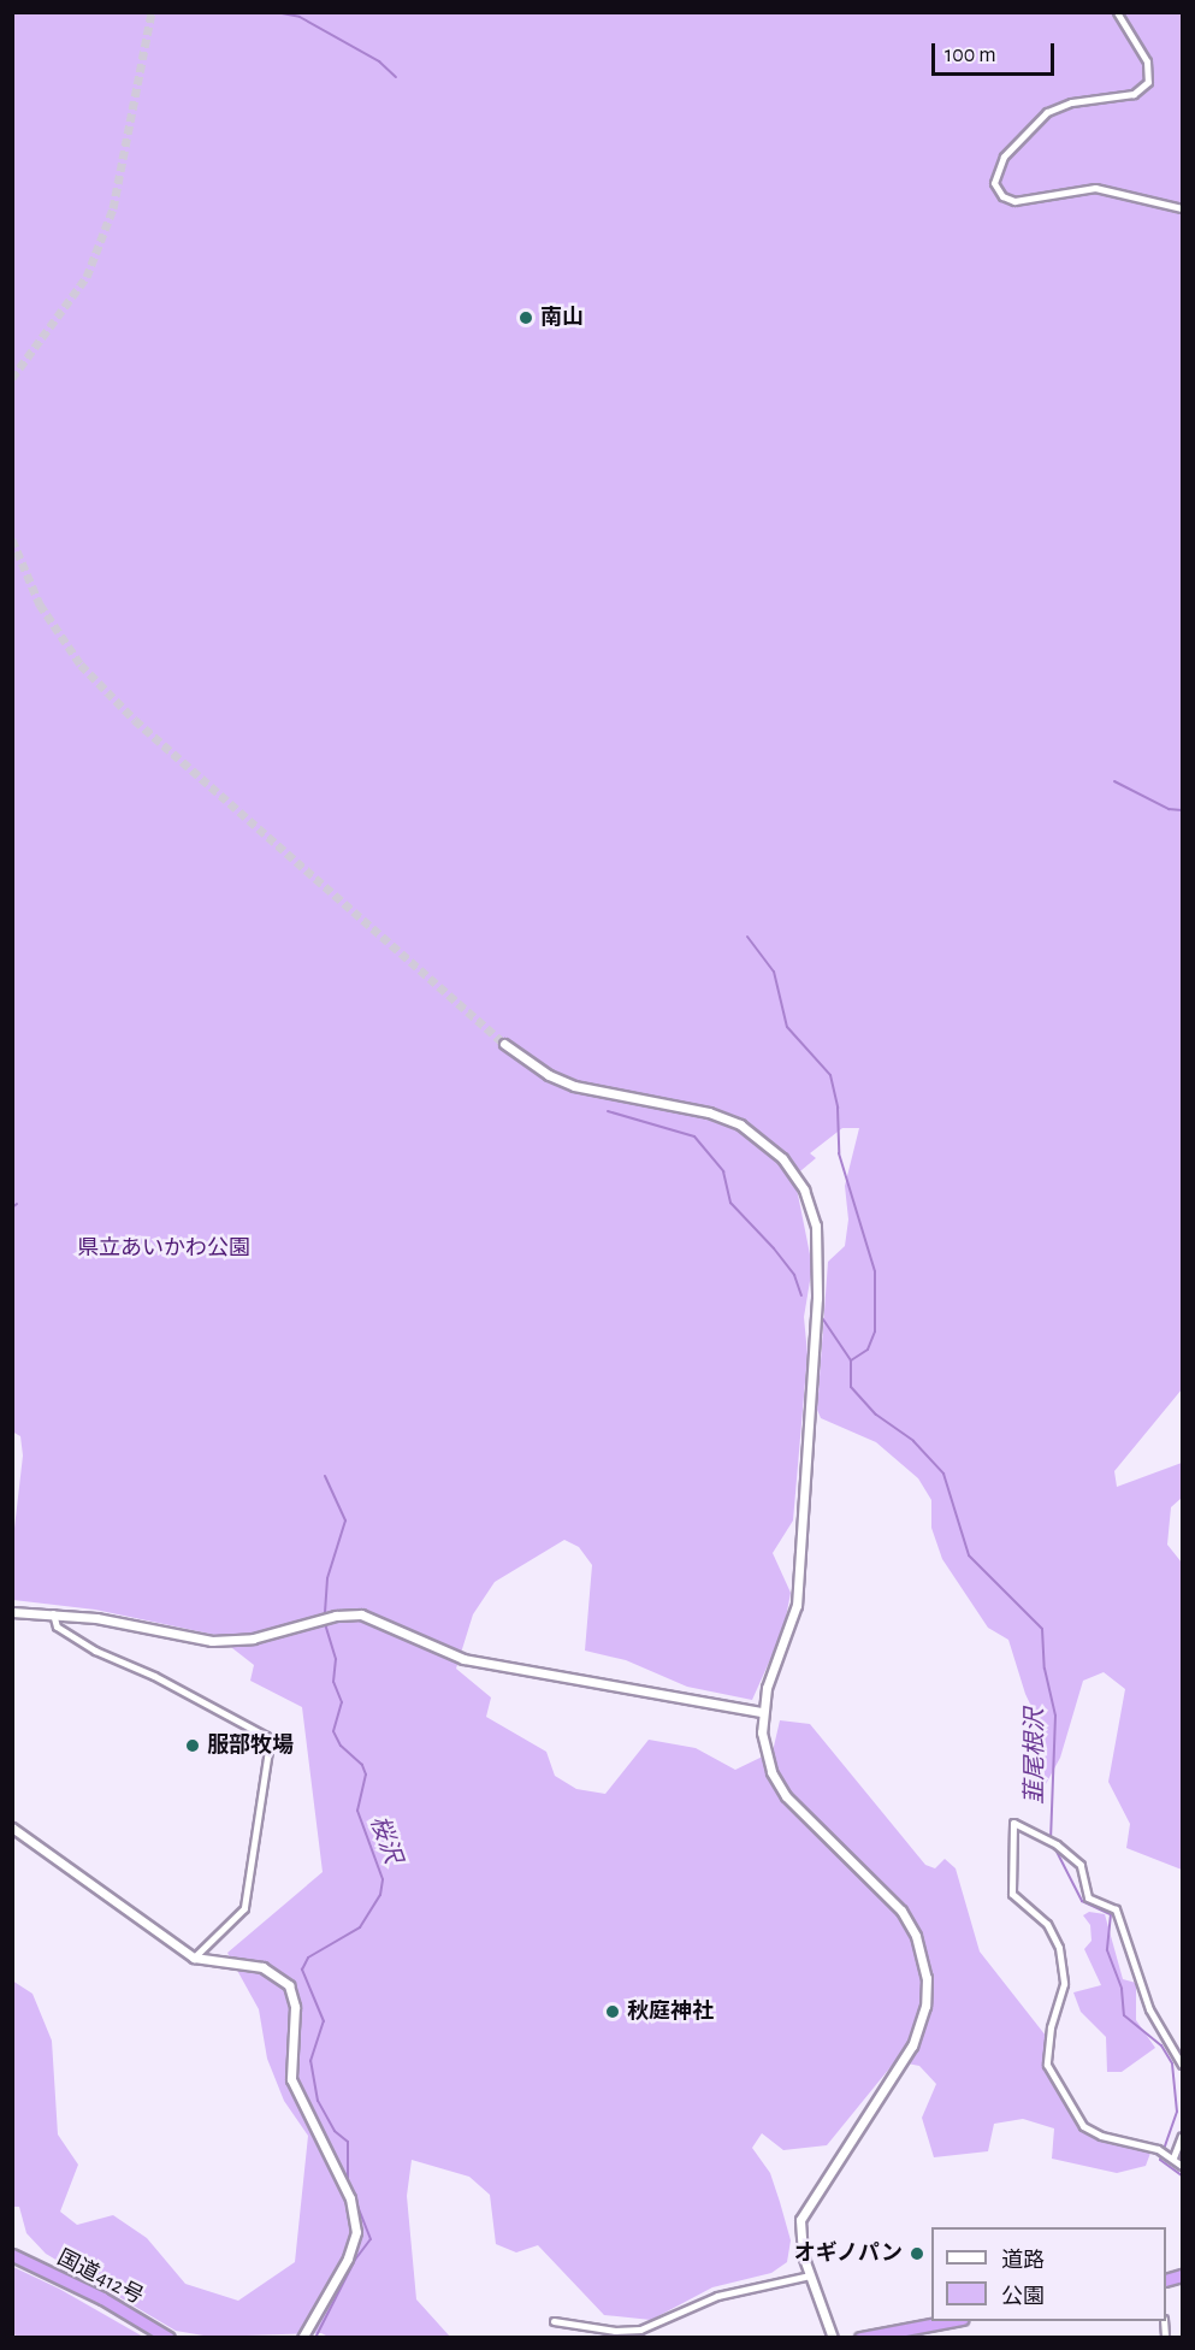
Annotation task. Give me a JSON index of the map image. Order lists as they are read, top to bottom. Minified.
{"streets":{"highway":["国道412号"]},"water":["韮尾根沢","桜沢"],"parks":["県立あいかわ公園"],"places":["南山","服部牧場","秋庭神社","オギノパン"],"legend":["道路","公園"],"scale_bar":"100 m"}
